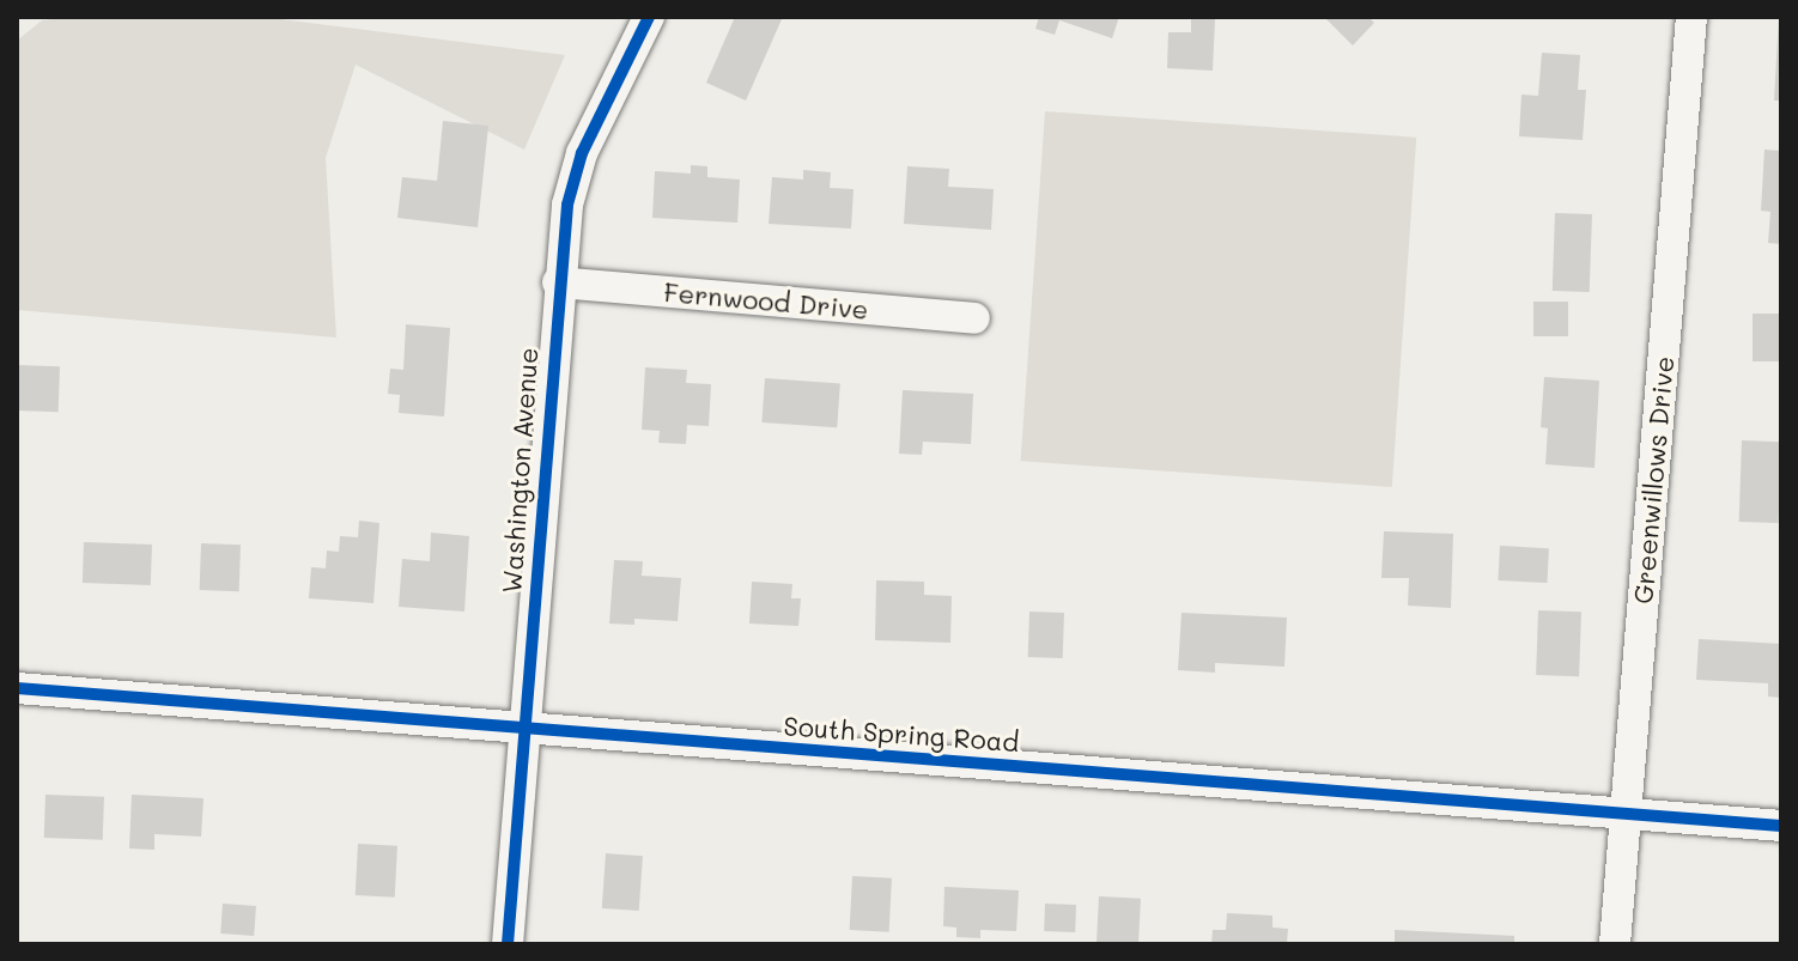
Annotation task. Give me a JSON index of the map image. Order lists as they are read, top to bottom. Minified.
{"streets":{"street":["Fernwood Drive","Washington Avenue","Greenwillows Drive","South Spring Road"]},"crossings":[["Fernwood Drive","Washington Avenue"],["Washington Avenue","South Spring Road"],["Greenwillows Drive","South Spring Road"]]}
